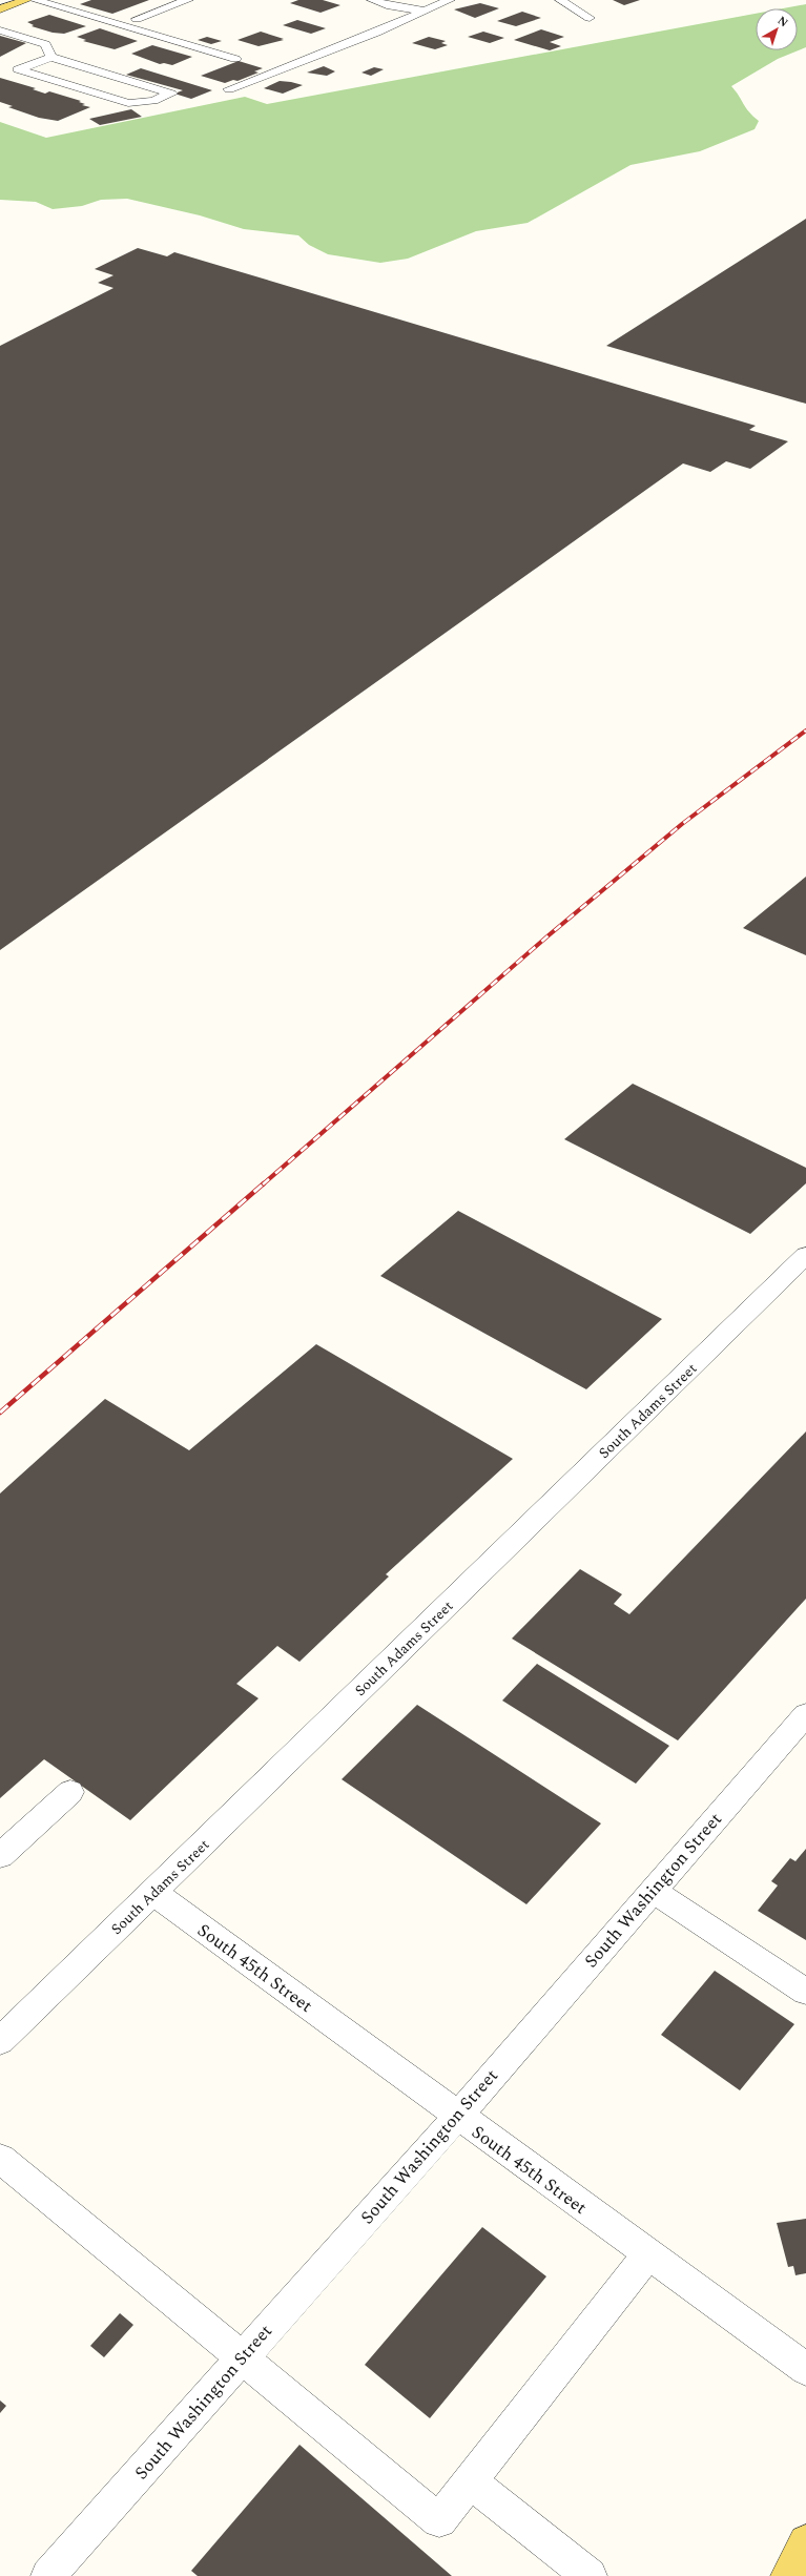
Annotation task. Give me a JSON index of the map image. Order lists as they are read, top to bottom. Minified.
{"streets":{"street":["South Adams Street","South Washington Street","South 45th Street"]},"crossings":[["South Adams Street","South 45th Street"],["South Washington Street","South 45th Street"]],"north":"top right"}
